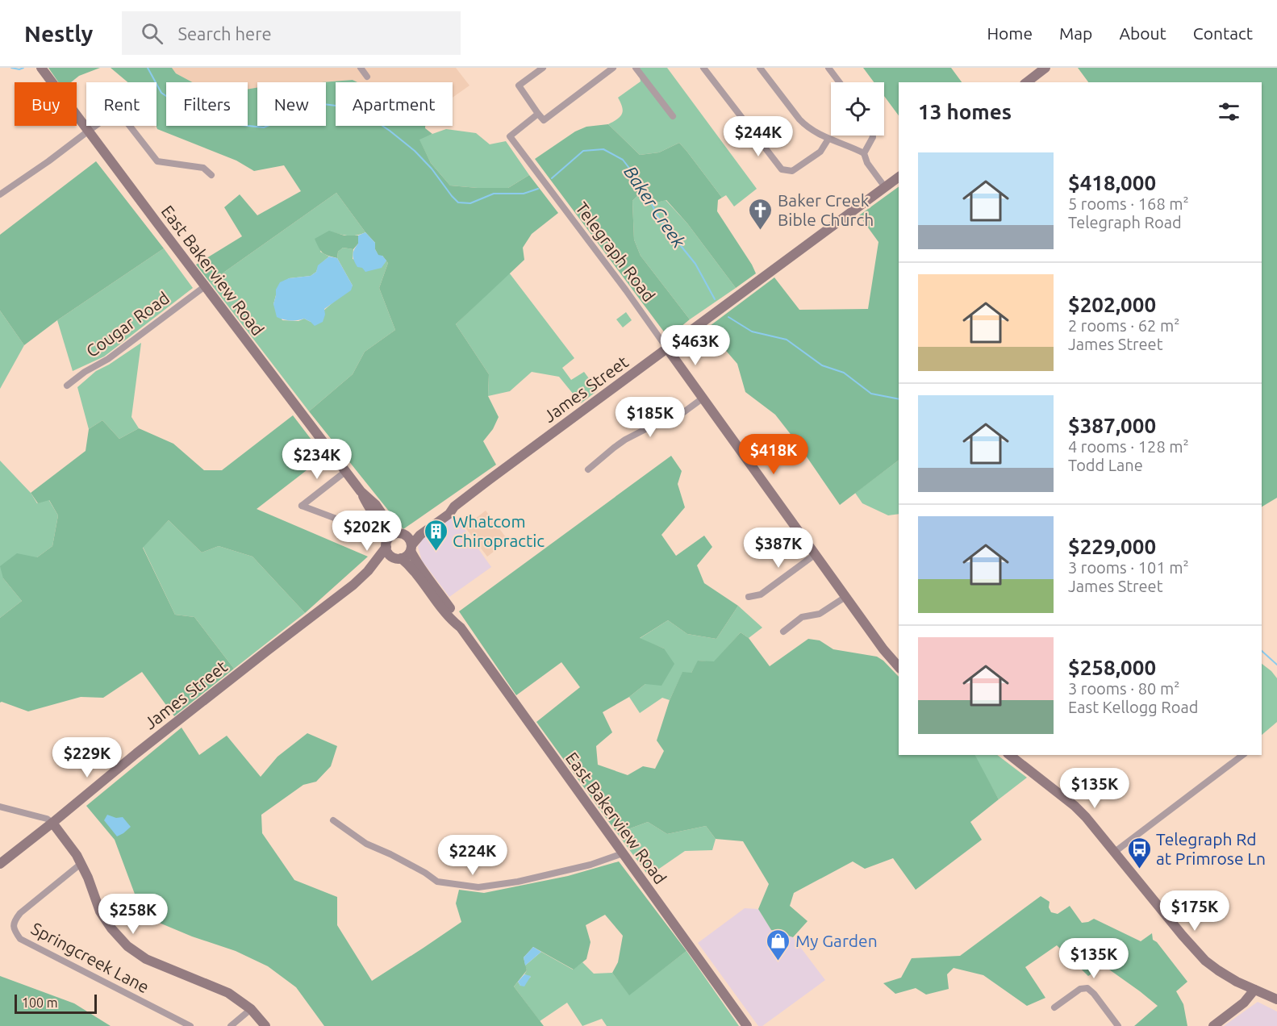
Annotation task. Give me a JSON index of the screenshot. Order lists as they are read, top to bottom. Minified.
{"streets":{"main road":["Telegraph Road","East Bakerview Road","James Street"],"street":["Cougar Road","Springcreek Lane"]},"crossings":[["Telegraph Road","James Street"],["East Bakerview Road","Cougar Road"],["East Bakerview Road","James Street"]],"water":["Baker Creek"],"places":{"church":["Baker Creek Bible Church"],"building":["Whatcom Chiropractic"],"bus stop":["Telegraph Rd at Primrose Ln"],"shop":["My Garden"]},"scale_bar":"100 m","page":{"header":"Nestly","search":"Search here","nav":["Home","Map","About","Contact"],"chip":["Buy","Rent","Filters","New","Apartment"],"heading":"13 homes","price":["$244K","$463K","$185K","$418K","$234K","$202K","$387K","$229K","$135K","$224K","$175K","$258K","$135K"],"list":[{"name":"$418,000","note":"5 rooms · 168 m² · Telegraph Road"},{"name":"$202,000","note":"2 rooms · 62 m² · James Street"},{"name":"$387,000","note":"4 rooms · 128 m² · Todd Lane"},{"name":"$229,000","note":"3 rooms · 101 m² · James Street"},{"name":"$258,000","note":"3 rooms · 80 m² · East Kellogg Road"}],"scale":"100 m"}}
